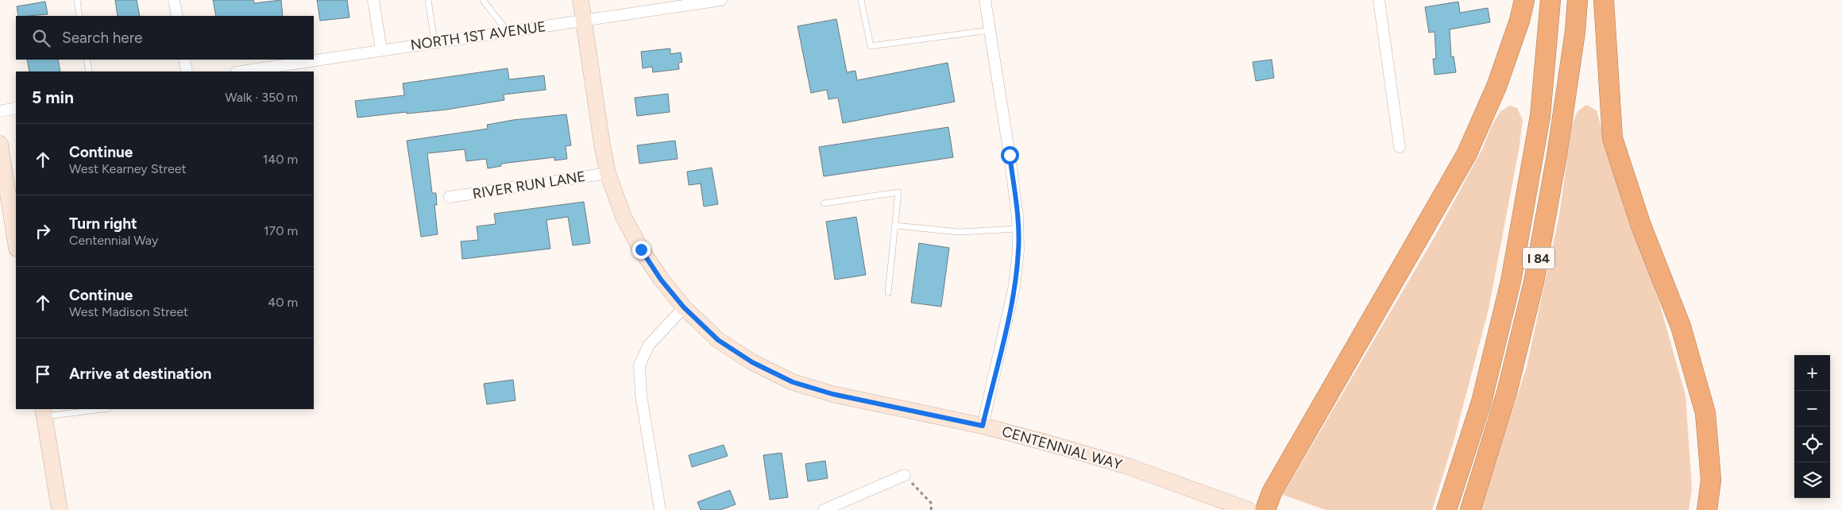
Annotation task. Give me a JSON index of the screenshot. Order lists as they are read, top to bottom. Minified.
{"streets":{"highway":["I 84"],"main road":["CENTENNIAL WAY"],"street":["NORTH 1ST AVENUE","RIVER RUN LANE"]},"crossings":[["NORTH 1ST AVENUE","CENTENNIAL WAY"],["RIVER RUN LANE","CENTENNIAL WAY"]],"page":{"search":"Search here","heading":["5 min","Walk · 350 m"],"list":[["Continue","West Kearney Street","140 m"],["Turn right","Centennial Way","170 m"],["Continue","West Madison Street","40 m"],"Arrive at destination"],"map_buttons":["+","−"]}}
